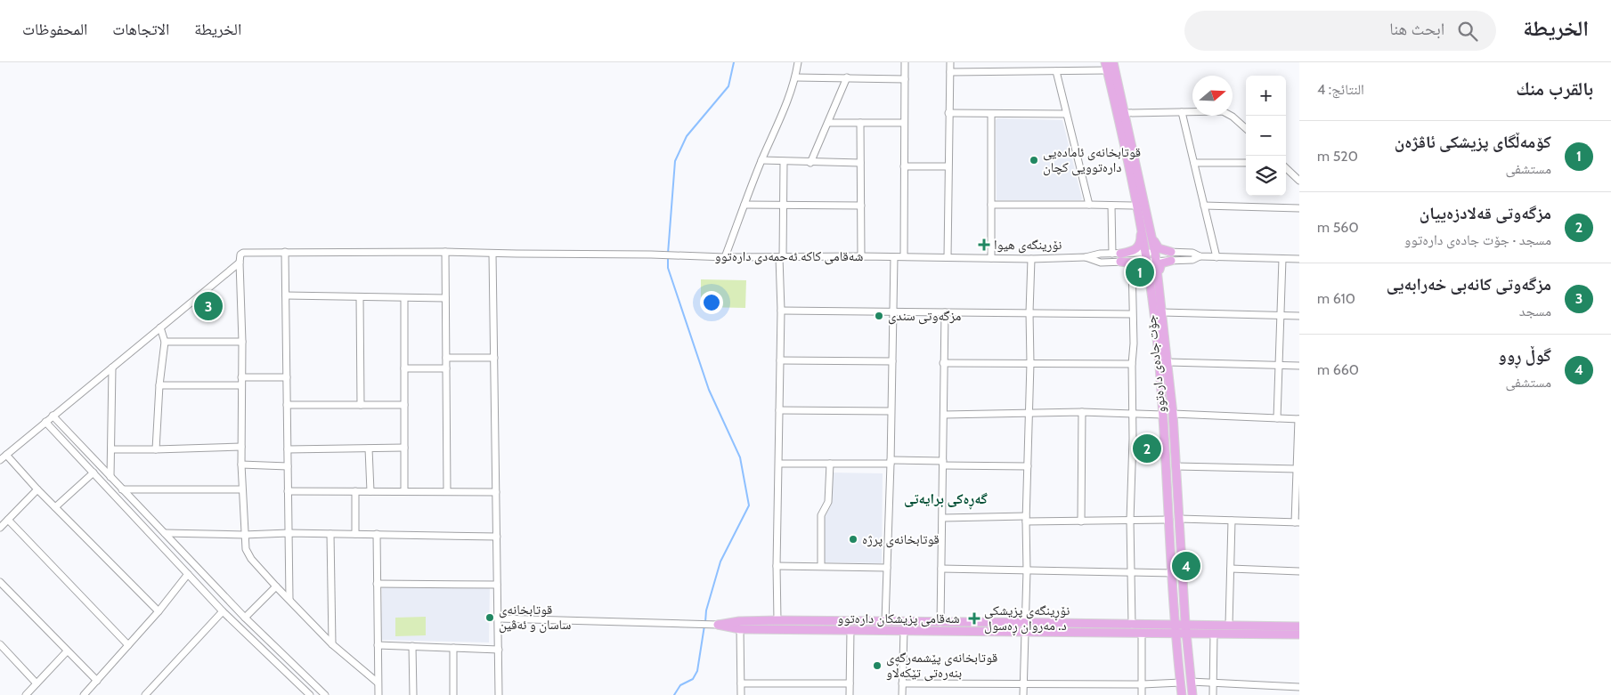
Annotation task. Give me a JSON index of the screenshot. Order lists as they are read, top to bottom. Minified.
{"streets":{"main road":["جۆت جادەی دارەتوو","شەقامی پزیشکان دارەتوو"],"street":["شەقامی کاکە ئەحمەدی دارەتوو"]},"crossings":[["شەقامی کاکە ئەحمەدی دارەتوو","جۆت جادەی دارەتوو"],["جۆت جادەی دارەتوو","شەقامی پزیشکان دارەتوو"]],"districts":["گەڕەکی برایەتی"],"places":{"other":["قوتابخانەی ئامادەیی دارەتوویی کچان","مزگەوتی سندی","قوتابخانەی پرژە","قوتابخانەی ساسان و ئەڤین","قوتابخانەی پێشمەرگەی بنەرەتی تێکەڵاو"],"health":["نۆرینگەی هیوا","نۆڕینگەی پزیشکی د. مەروان ڕەسول"]},"north":"right","page":{"header":"الخريطة","search":"ابحث هنا","nav":["الخريطة","الاتجاهات","المحفوظات"],"heading":["بالقرب منك","النتائج: 4"],"map_buttons":["+","−"],"list":[{"mark":"1","name":"کۆمەڵگای پزیشکی ئاڤژەن","note":"مستشفى","value":"520 m"},{"mark":"2","name":"مزگەوتی قەلادزەییان","note":"مسجد · جۆت جادەی دارەتوو","value":"560 m"},{"mark":"3","name":"مزگەوتی کانەبی خەرابەیی","note":"مسجد","value":"610 m"},{"mark":"4","name":"گوڵ ڕوو","note":"مستشفى","value":"660 m"}],"pins":["1","3","2","4"]}}
